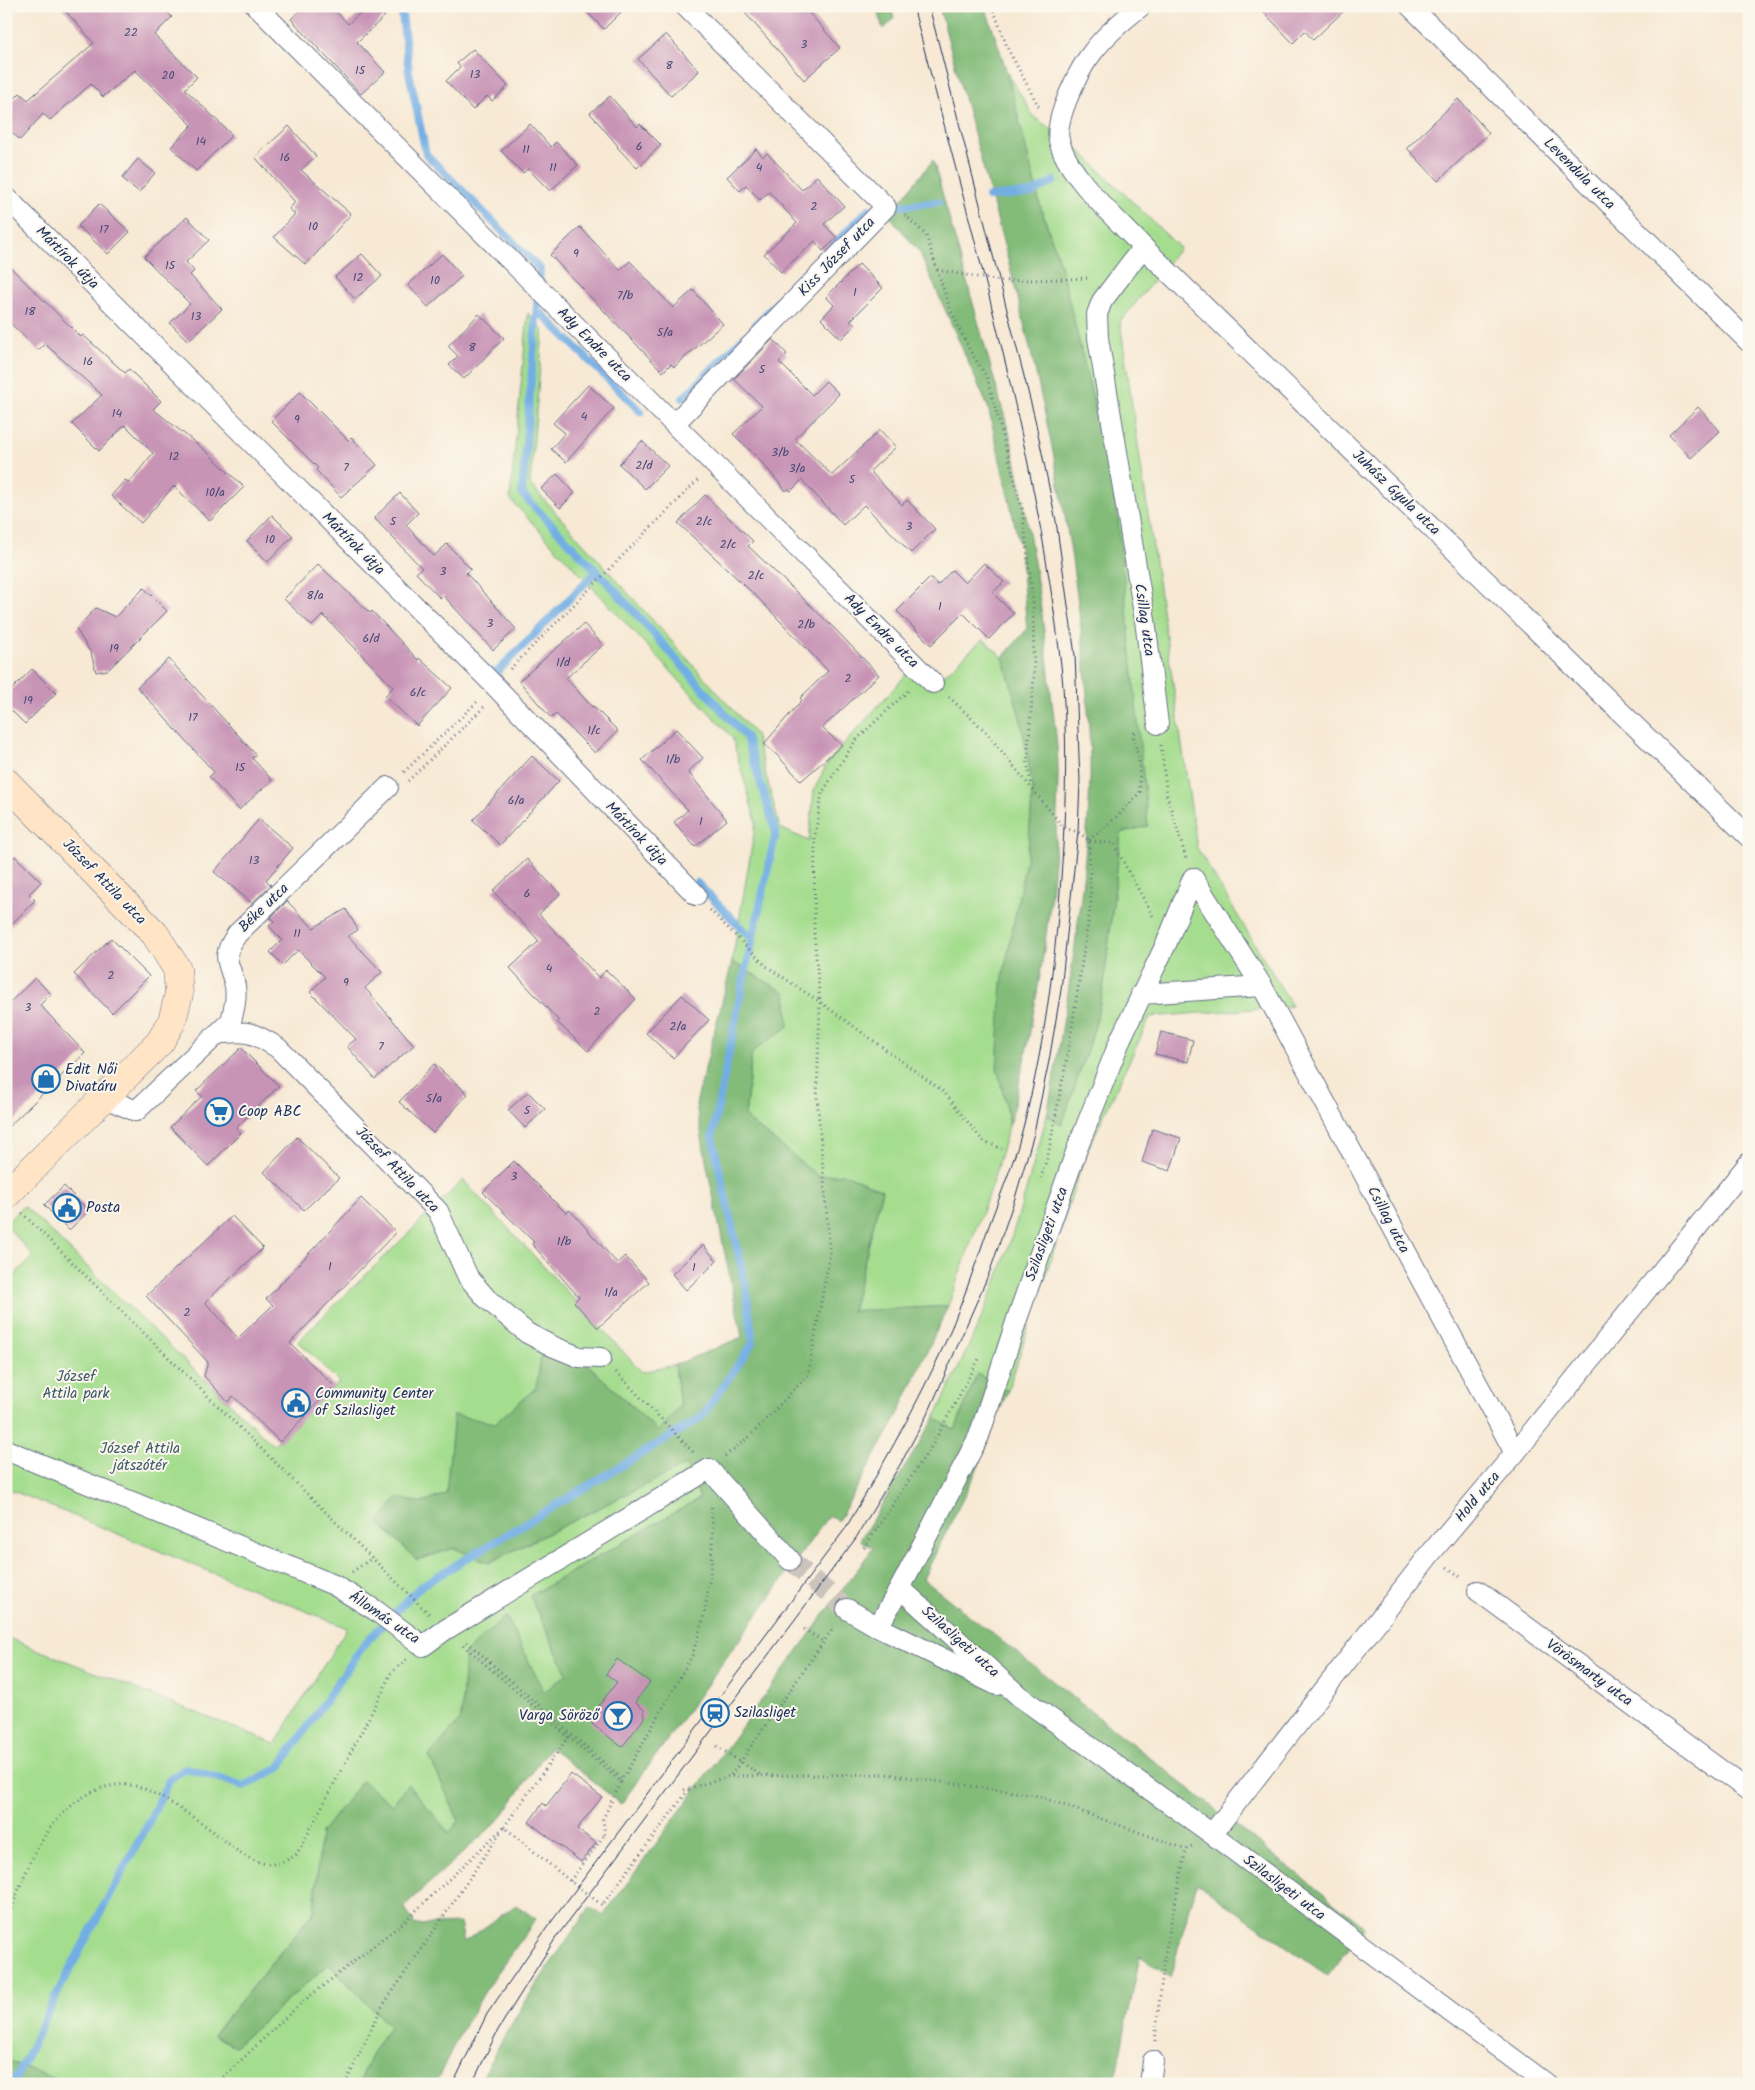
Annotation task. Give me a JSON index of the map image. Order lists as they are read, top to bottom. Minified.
{"streets":{"street":["Levendula utca","Kiss József utca","Mártírok útja","Ady Endre utca","Juhász Gyula utca","Csillag utca","József Attila utca","Béke utca","Szilasligeti utca","Hold utca","Állomás utca","Vörösmarty utca"]},"crossings":[["Kiss József utca","Ady Endre utca"],["Juhász Gyula utca","Csillag utca"],["Csillag utca","Szilasligeti utca"],["Csillag utca","Hold utca"],["József Attila utca","Béke utca"],["Szilasligeti utca","Hold utca"]],"parks":["József Attila park","József Attila játszótér"],"places":{"shop":["Edit Női Divatáru"],"supermarket":["Coop ABC"],"public building":["Posta","Community Center of Szilasliget"],"station":["Szilasliget"],"bar":["Varga Söröző"]},"house_numbers":["22","3","8","15","13","20","14","6","11","16","11","4","2","10","17","9","15","12","10","1","7/b","18","13","5/a","8","16","5","14","4","9","3/b","12","2/d","7","3/a","5","10/a","5","2/c","3","10","2/c","3","2/c","8/a","1","3","2/b","6/d","19","1/d","2","6/c","19","17","1/c","1/b","15","6/a","1","13","6","11","4","2","9","3","2","2/a","7","5/a","5","3","1/b","1","1","1/a","2"]}
